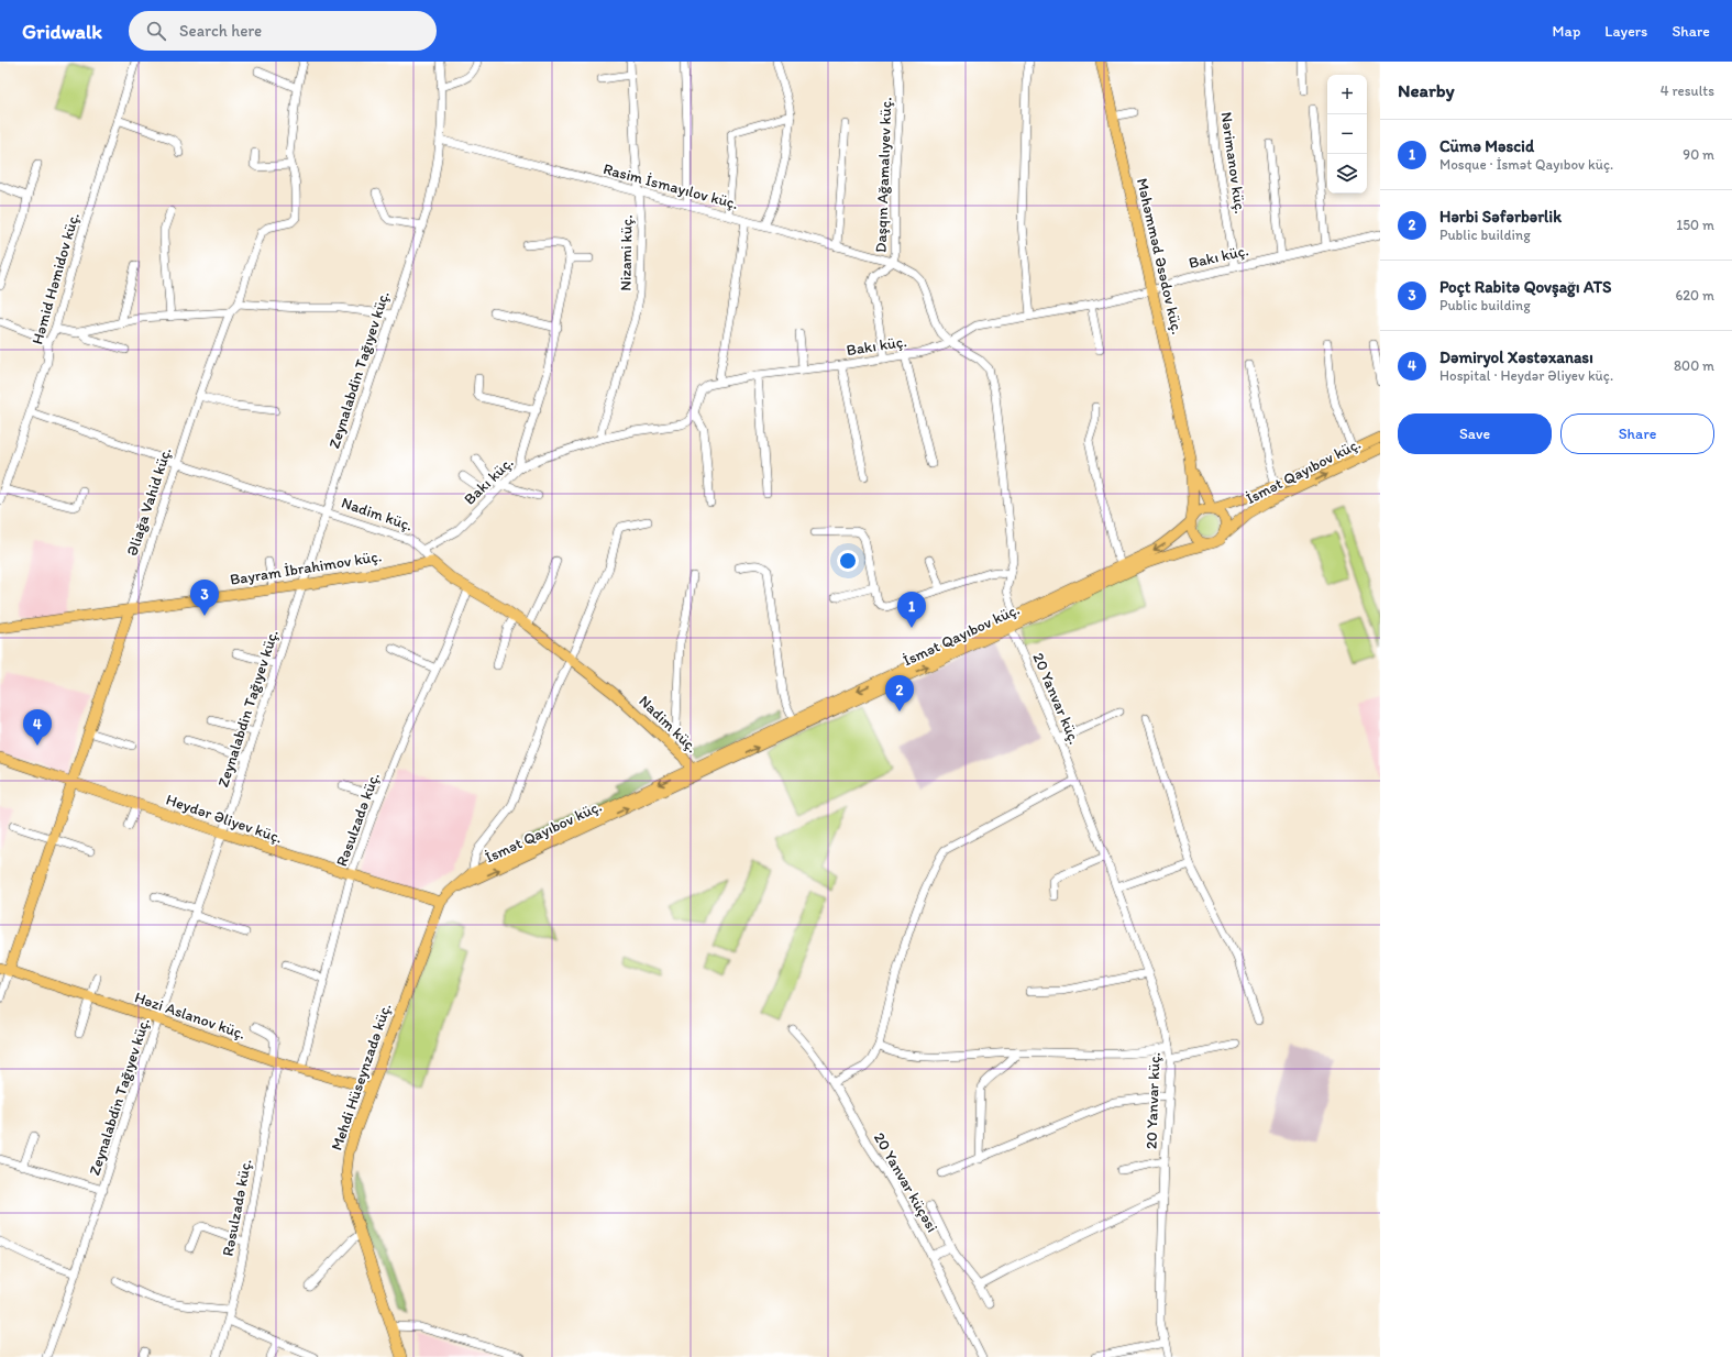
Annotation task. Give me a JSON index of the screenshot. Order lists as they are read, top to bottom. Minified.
{"streets":{"main road":["Məhəmməd Əsədov küç.","İsmət Qayıbov küç.","Əliağa Vahid küç.","Nadim küç.","Bayram İbrahimov küç.","Heydər Əliyev küç.","Həzi Aslanov küç.","Mehdi Hüseynzadə küç."],"street":["Nərimanov küç.","Daşqın Ağamalıyev küç.","Rasim İsmayılov küç.","Nizami küç.","Bakı küç.","Həmid Həmidov küç.","Zeynalabdin Tağıyev küç.","20 Yanvar küç.","Rəsulzadə küç.","20 Yanvar küçəsi"]},"crossings":[["Nərimanov küç.","Bakı küç."],["Daşqın Ağamalıyev küç.","Rasim İsmayılov küç."],["Daşqın Ağamalıyev küç.","Bakı küç."],["Daşqın Ağamalıyev küç.","İsmət Qayıbov küç."],["Rasim İsmayılov küç.","Nizami küç."],["Rasim İsmayılov küç.","Zeynalabdin Tağıyev küç."],["Rasim İsmayılov küç.","İsmət Qayıbov küç."],["Nizami küç.","Bakı küç."],["Məhəmməd Əsədov küç.","Bakı küç."],["Bakı küç.","İsmət Qayıbov küç."],["Bakı küç.","Nadim küç."],["Həmid Həmidov küç.","Nadim küç."],["Zeynalabdin Tağıyev küç.","Nadim küç."],["Zeynalabdin Tağıyev küç.","Bayram İbrahimov küç."],["Zeynalabdin Tağıyev küç.","Heydər Əliyev küç."],["Zeynalabdin Tağıyev küç.","Həzi Aslanov küç."],["İsmət Qayıbov küç.","Nadim küç."],["İsmət Qayıbov küç.","20 Yanvar küç."],["İsmət Qayıbov küç.","Mehdi Hüseynzadə küç."],["Əliağa Vahid küç.","Nadim küç."],["Əliağa Vahid küç.","Bayram İbrahimov küç."],["Əliağa Vahid küç.","Heydər Əliyev küç."],["Əliağa Vahid küç.","Həzi Aslanov küç."],["Nadim küç.","Bayram İbrahimov küç."],["Nadim küç.","Rəsulzadə küç."],["Heydər Əliyev küç.","Rəsulzadə küç."],["Heydər Əliyev küç.","Mehdi Hüseynzadə küç."],["Rəsulzadə küç.","Həzi Aslanov küç."],["Həzi Aslanov küç.","Mehdi Hüseynzadə küç."]],"page":{"header":"Gridwalk","search":"Search here","nav":["Map","Layers","Share"],"heading":["Nearby","4 results"],"map_buttons":["+","−"],"list":[{"mark":"1","name":"Cümə Məscid","note":"Mosque · İsmət Qayıbov küç.","value":"90 m"},{"mark":"2","name":"Hərbi Səfərbərlik","note":"Public building","value":"150 m"},{"mark":"3","name":"Poçt Rabitə Qovşağı ATS","note":"Public building","value":"620 m"},{"mark":"4","name":"Dəmiryol Xəstəxanası","note":"Hospital · Heydər Əliyev küç.","value":"800 m"}],"buttons":["Save","Share"],"pins":["3","1","2","4"]}}
